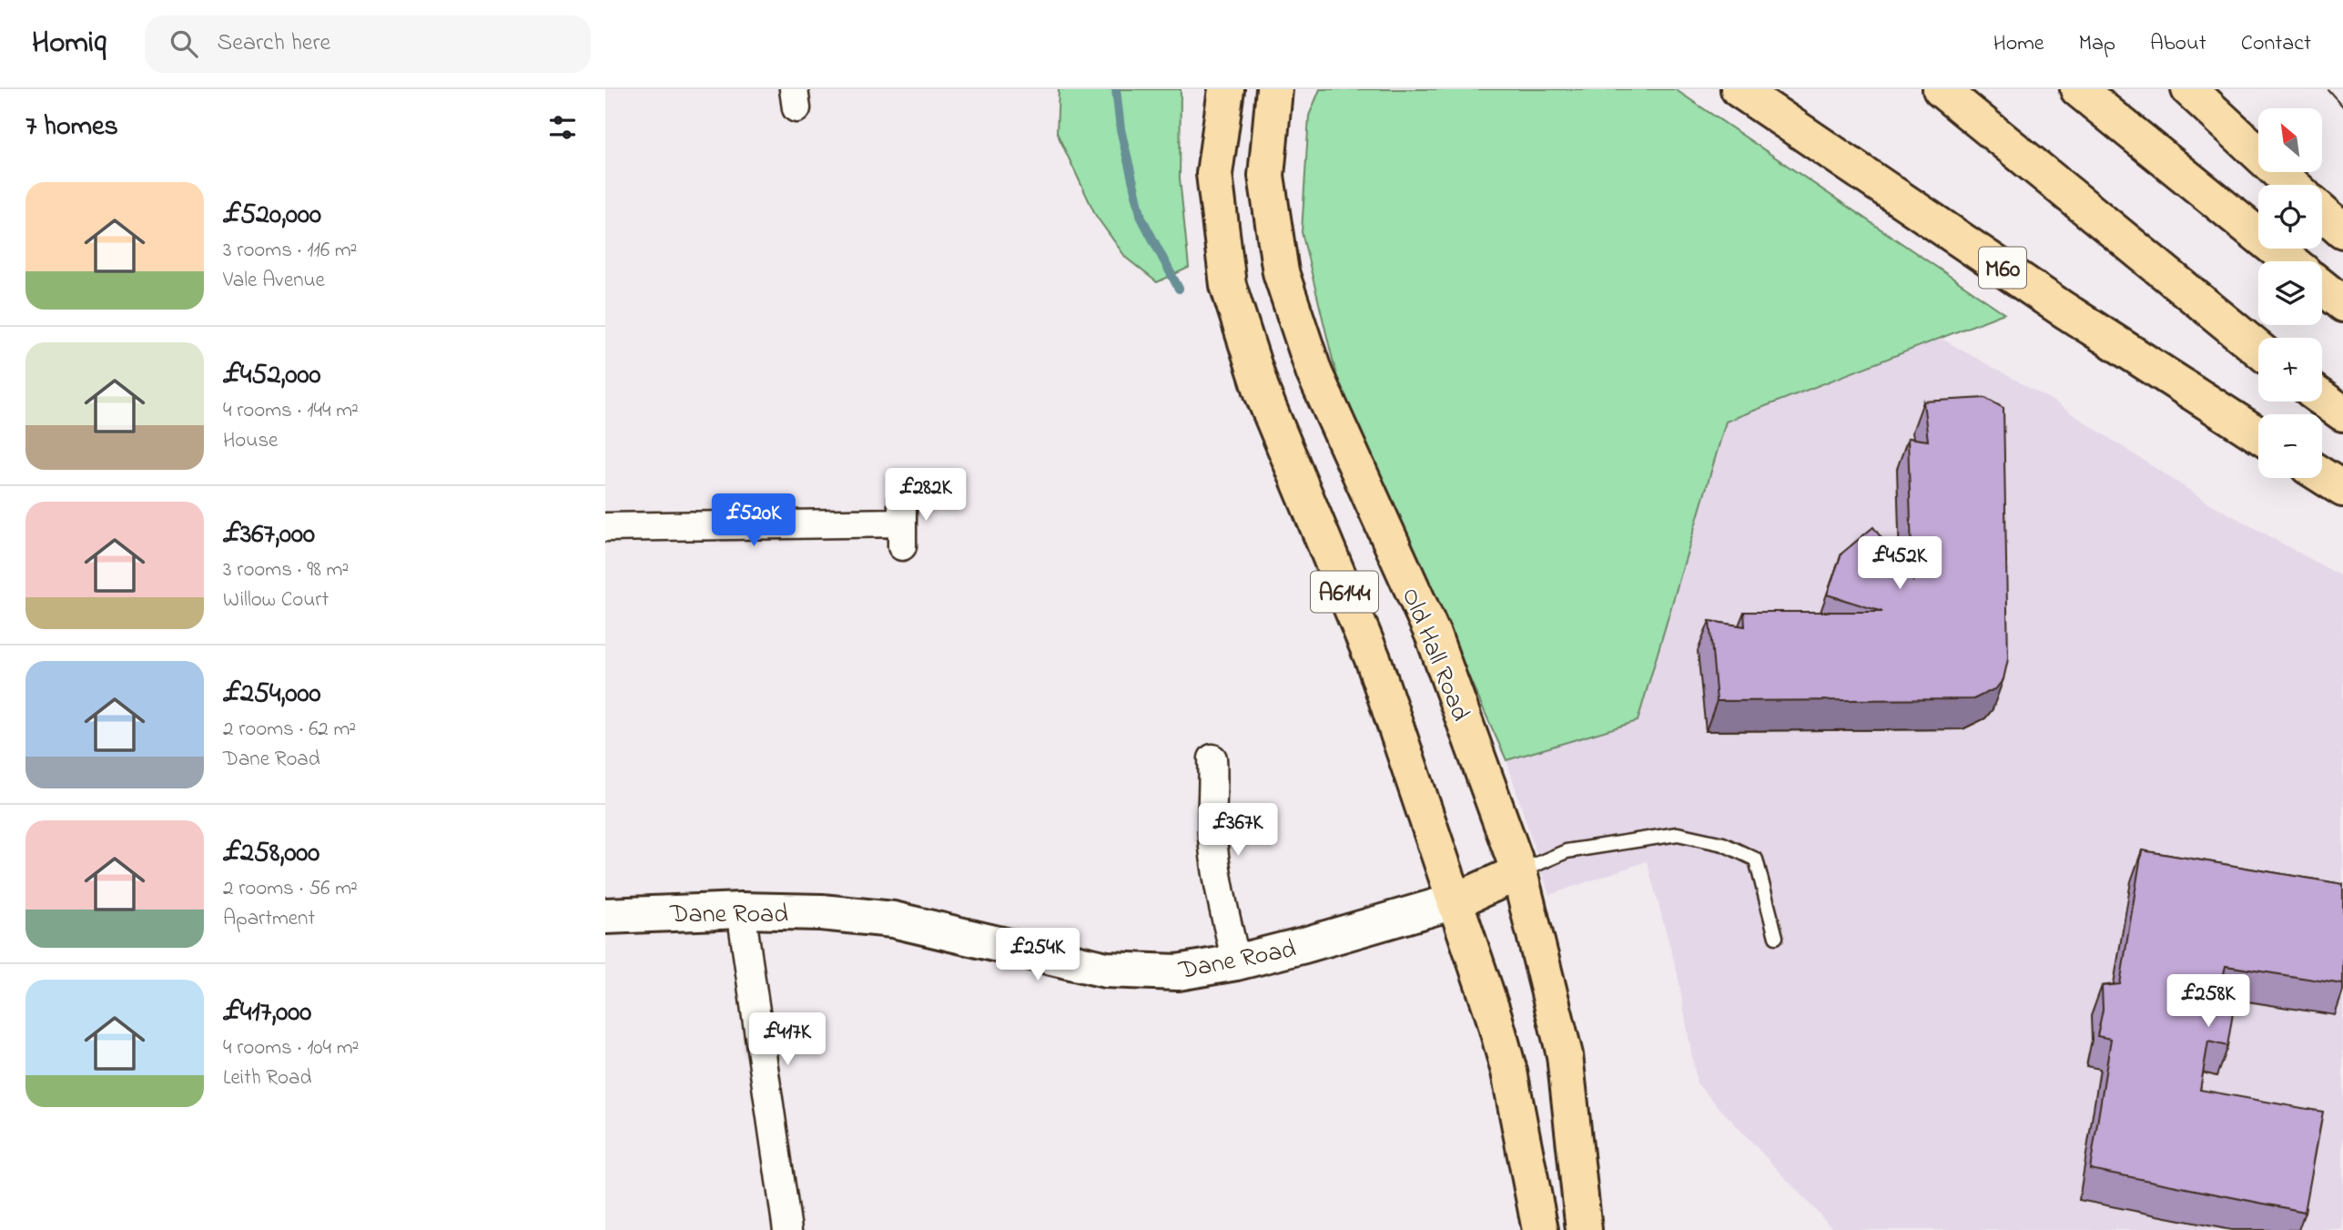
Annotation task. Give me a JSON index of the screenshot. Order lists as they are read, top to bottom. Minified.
{"streets":{"main road":["M60","A6144","Old Hall Road","Dane Road"]},"crossings":[["A6144","Dane Road"],["Old Hall Road","Dane Road"]],"north":"top left","page":{"header":"Homiq","search":"Search here","nav":["Home","Map","About","Contact"],"heading":"7 homes","map_buttons":["+","−"],"list":[{"name":"£520,000","note":"3 rooms · 116 m² · Vale Avenue"},{"name":"£452,000","note":"4 rooms · 144 m² · House"},{"name":"£367,000","note":"3 rooms · 98 m² · Willow Court"},{"name":"£254,000","note":"2 rooms · 62 m² · Dane Road"},{"name":"£258,000","note":"2 rooms · 56 m² · Apartment"},{"name":"£417,000","note":"4 rooms · 104 m² · Leith Road"}],"price":["£282K","£520K","£452K","£367K","£254K","£258K","£417K"]}}
